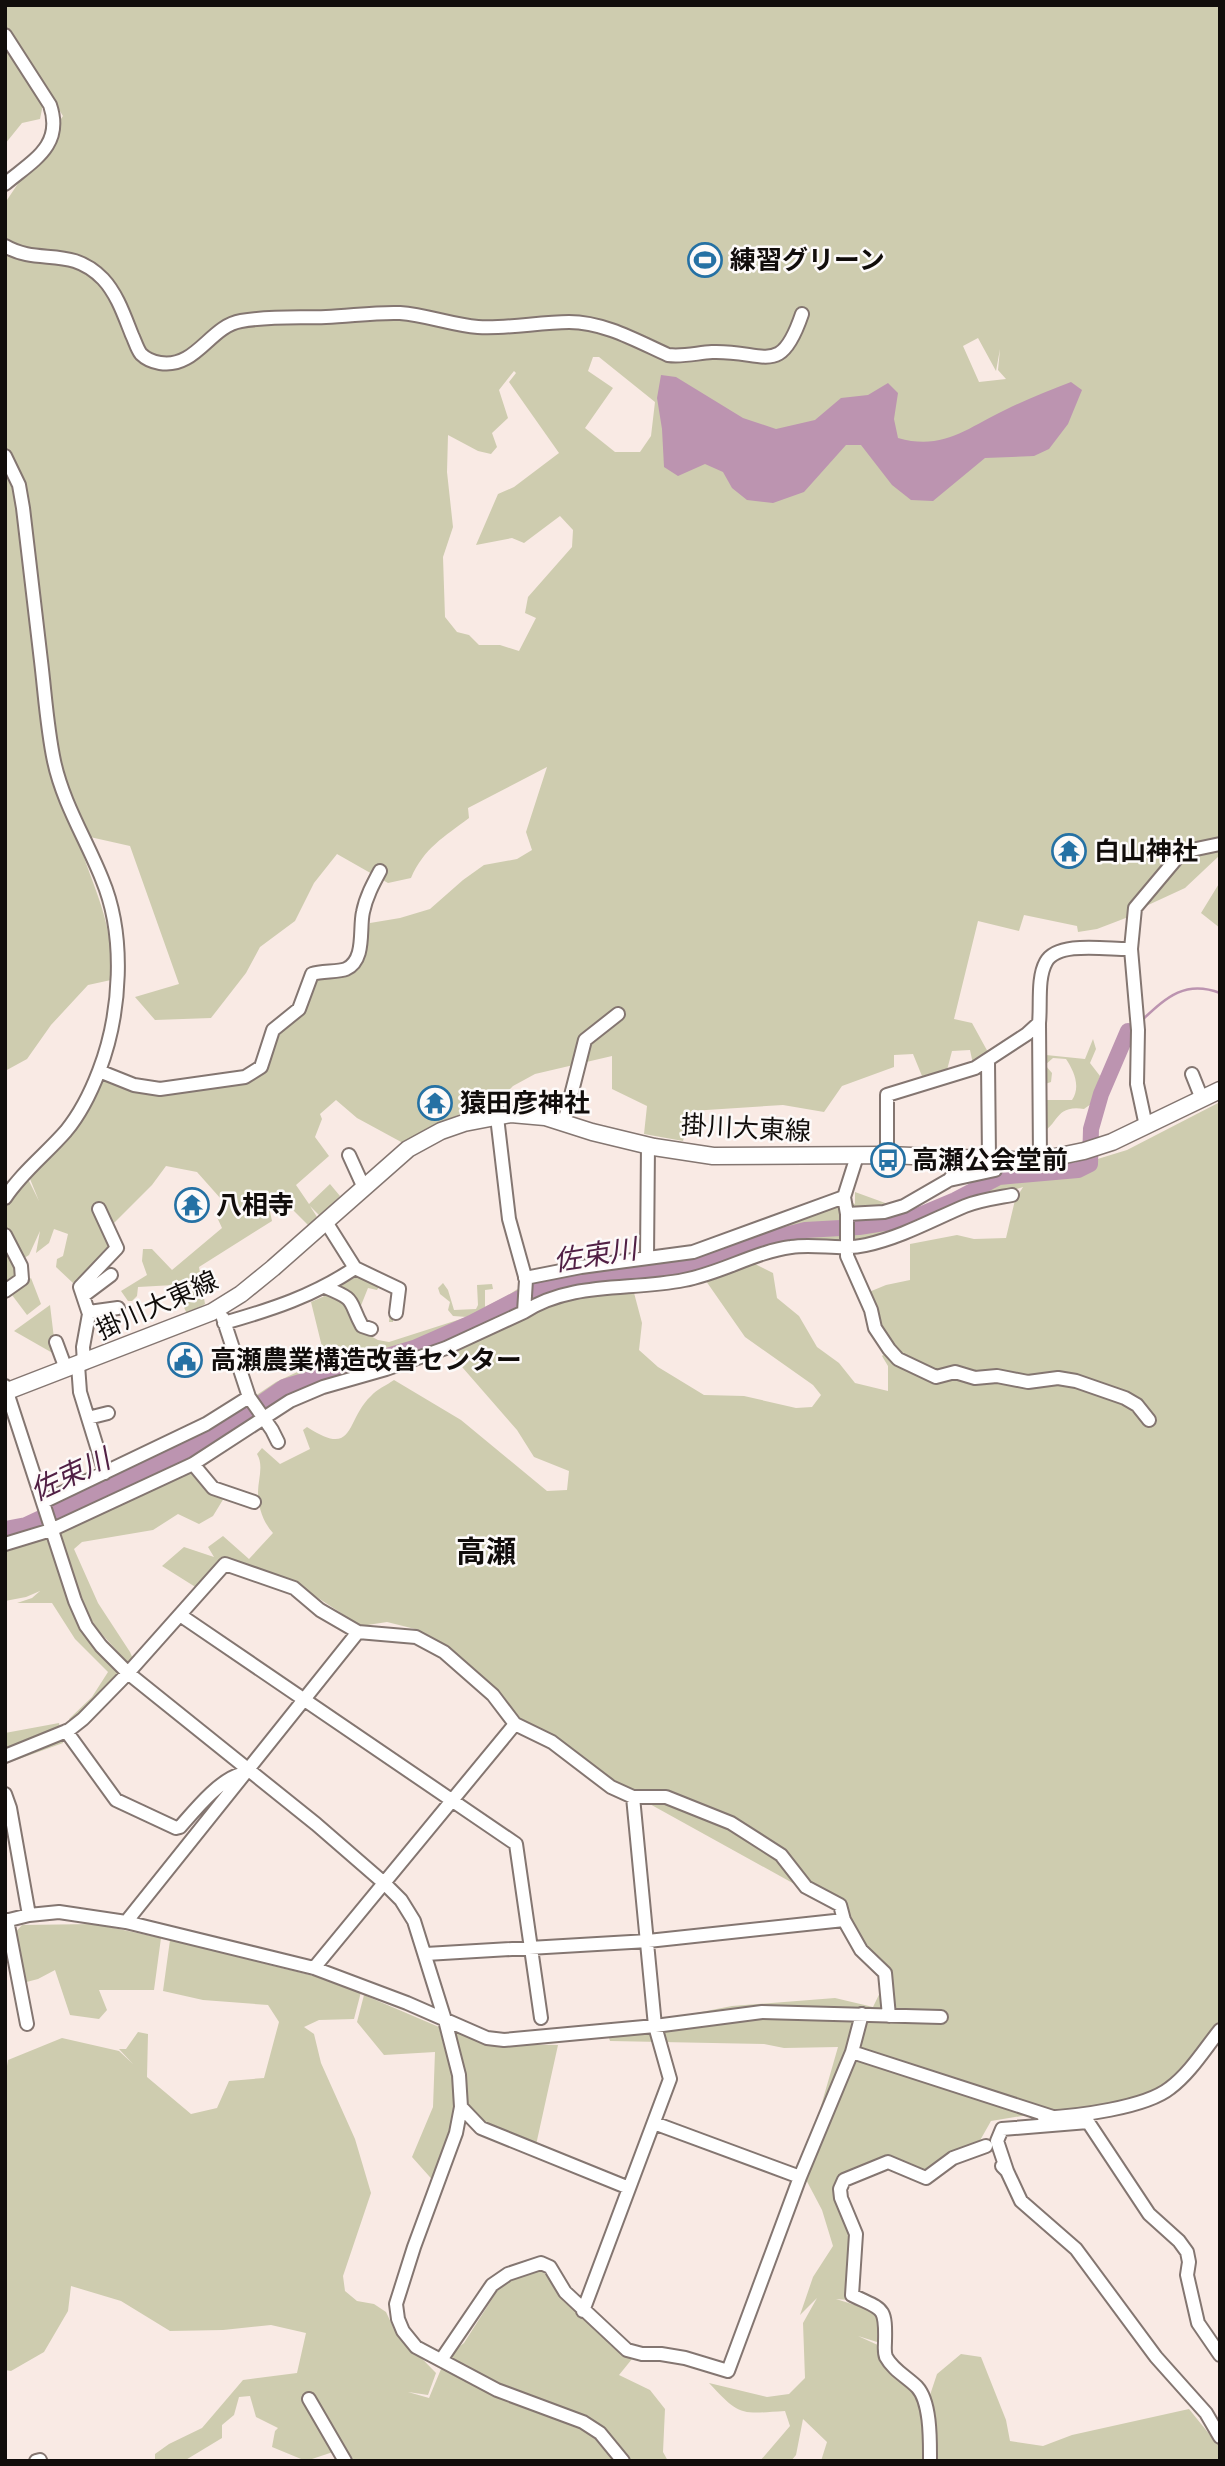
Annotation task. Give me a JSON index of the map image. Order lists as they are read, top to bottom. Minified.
{"streets":{"main road":["掛川大東線"]},"districts":["高瀬"],"water":["佐束川"],"places":{"sports":["練習グリーン"],"temple":["白山神社","猿田彦神社","八相寺"],"bus stop":["高瀬公会堂前"],"public building":["高瀬農業構造改善センター"]}}
